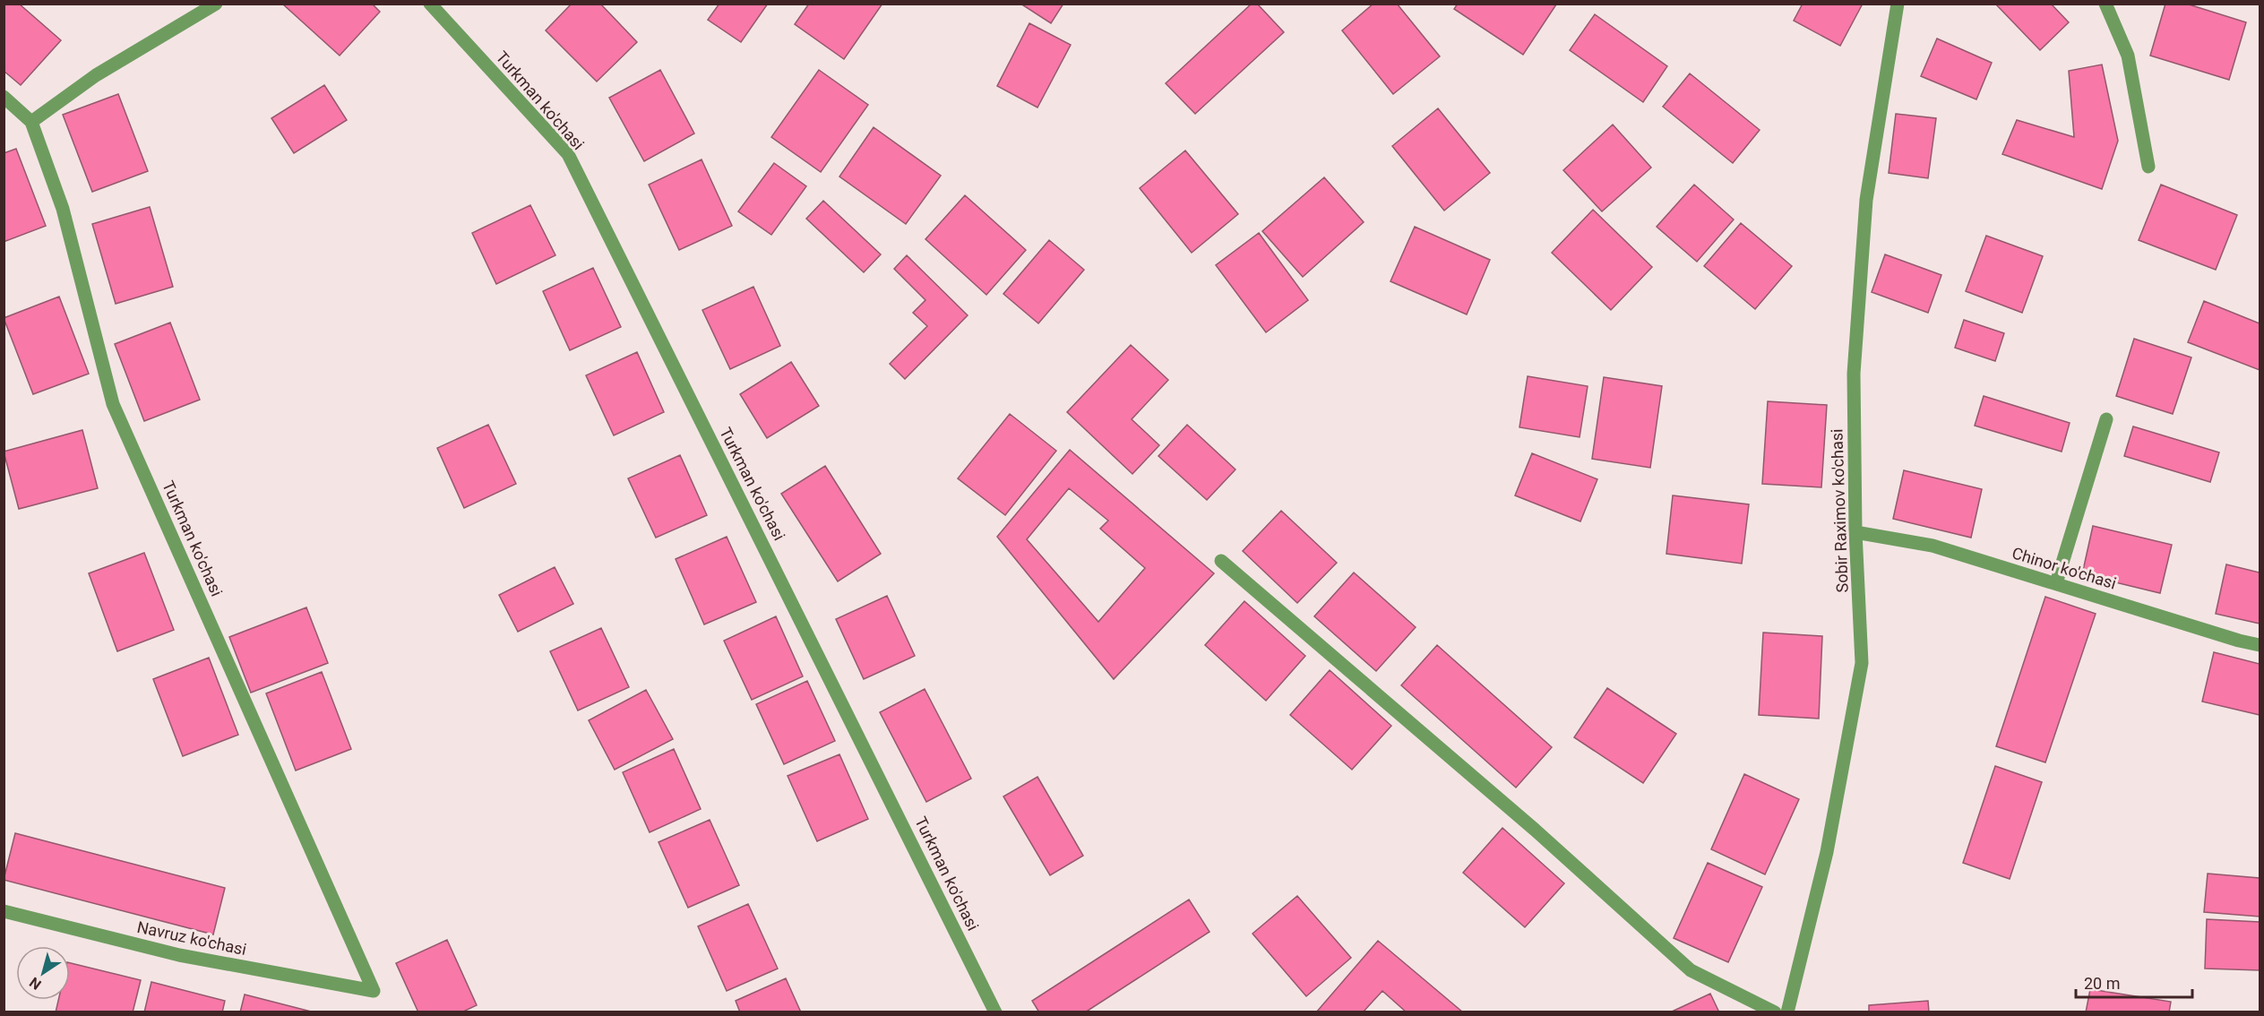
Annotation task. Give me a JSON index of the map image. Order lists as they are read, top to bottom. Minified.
{"streets":{"street":["Turkman ko'chasi","Sobir Raximov ko'chasi","Chinor ko'chasi","Navruz ko'chasi"]},"crossings":[["Turkman ko'chasi","Navruz ko'chasi"],["Sobir Raximov ko'chasi","Chinor ko'chasi"]],"scale_bar":"20 m","north":"bottom left"}
